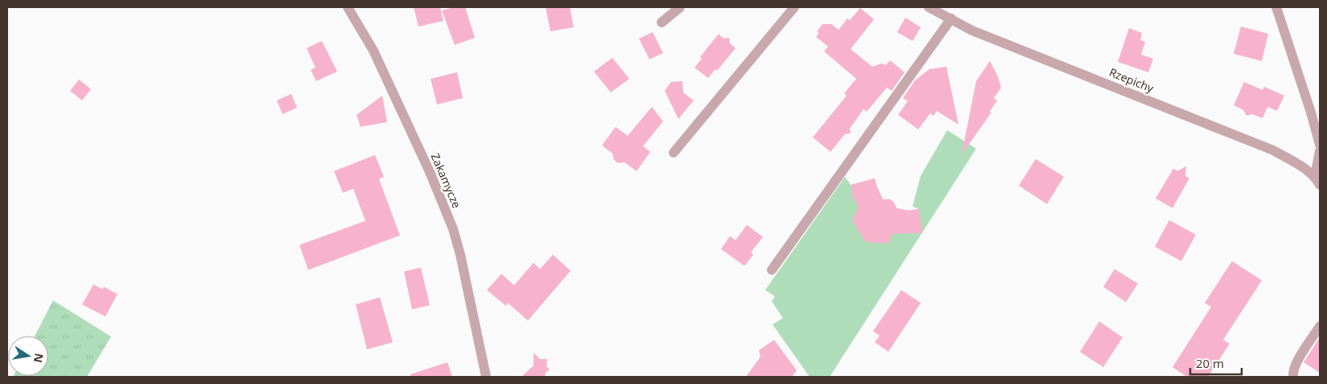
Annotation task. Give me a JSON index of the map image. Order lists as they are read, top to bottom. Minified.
{"streets":{"street":["Rzepichy","Zakamycze"]},"scale_bar":"20 m","north":"right"}
